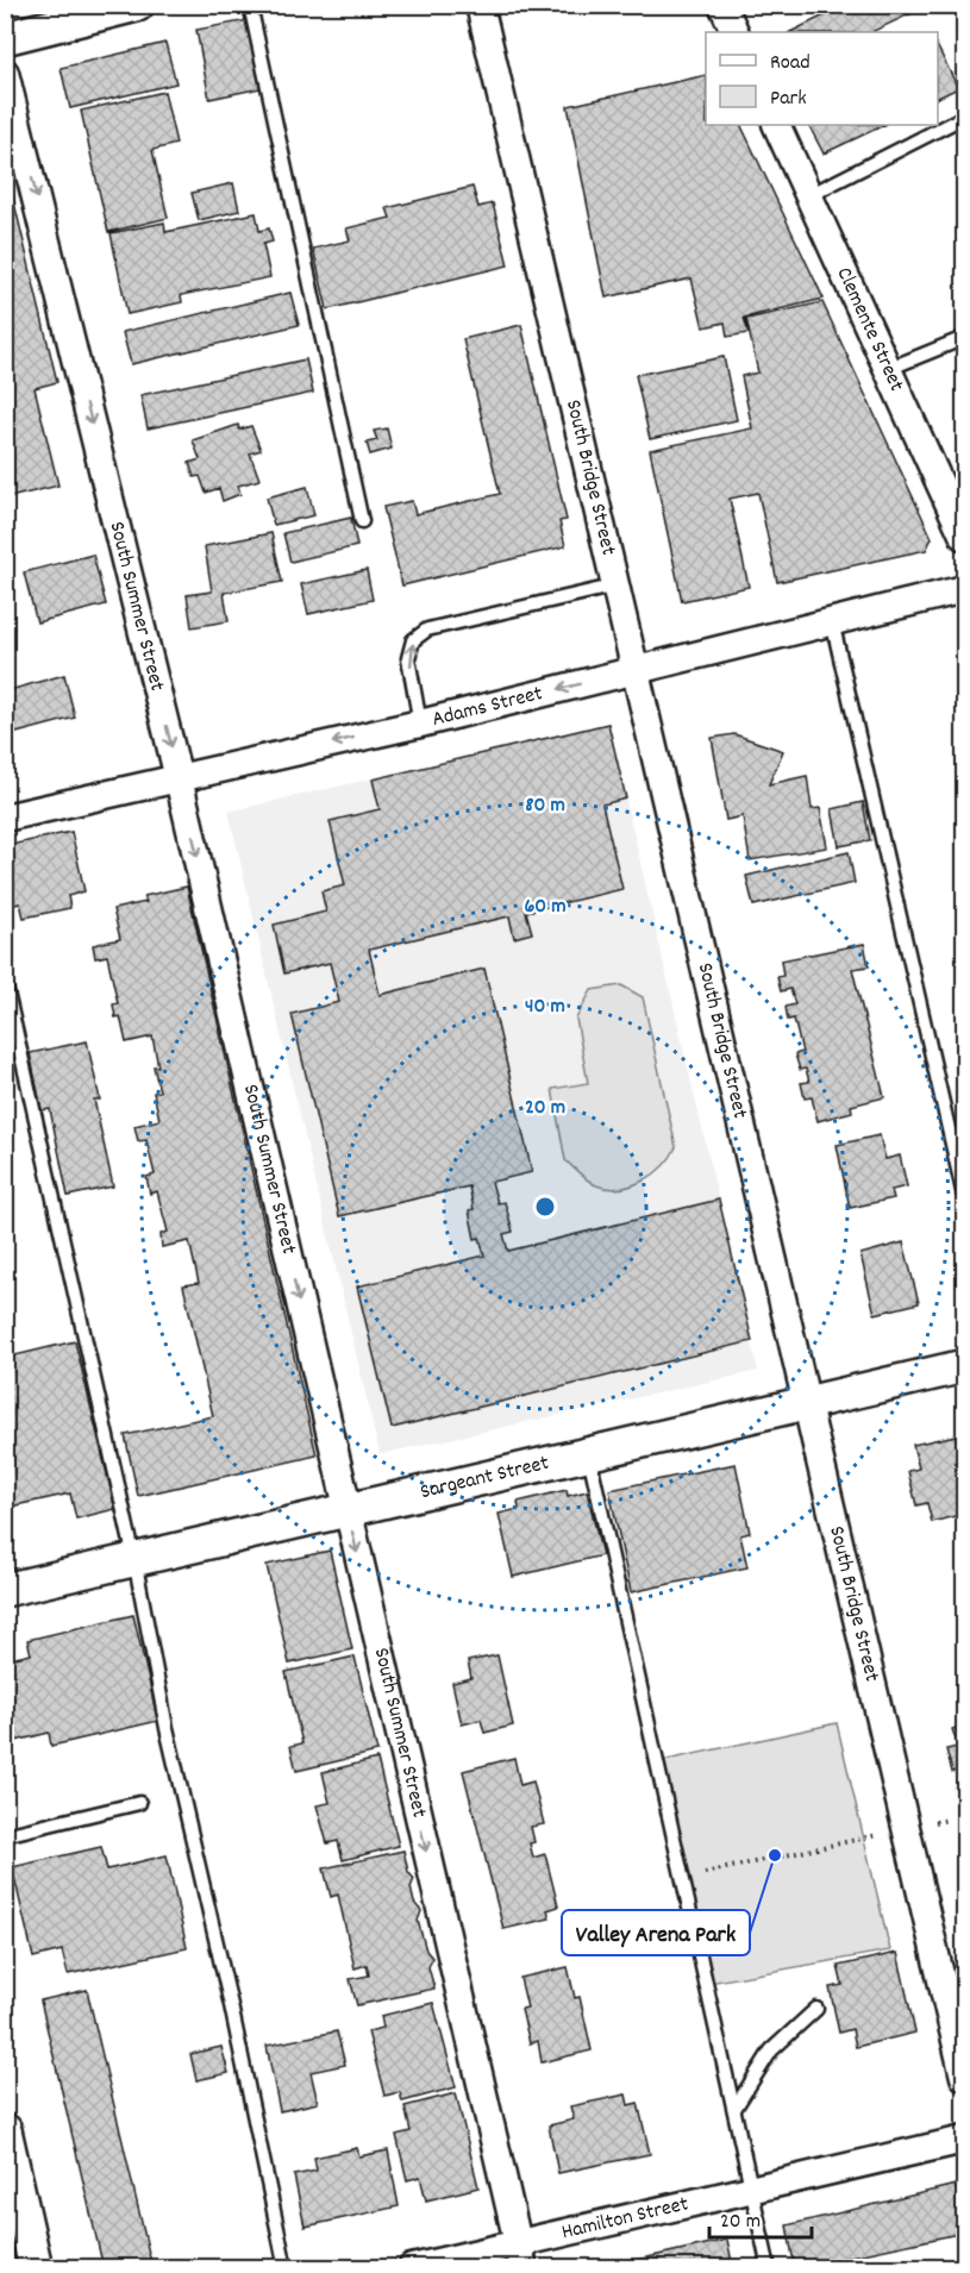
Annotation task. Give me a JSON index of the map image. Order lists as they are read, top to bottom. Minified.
{"streets":{"street":["Clemente Street","South Bridge Street","South Summer Street","Adams Street","Sargeant Street","Hamilton Street"]},"crossings":[["South Bridge Street","Adams Street"],["South Bridge Street","Sargeant Street"],["South Summer Street","Adams Street"],["South Summer Street","Sargeant Street"],["South Summer Street","Hamilton Street"]],"one_way":["South Summer Street","Adams Street"],"places":["Valley Arena Park"],"legend":["Road","Park"],"scale_bar":"20 m","rings":["80 m","60 m","40 m","20 m"]}
